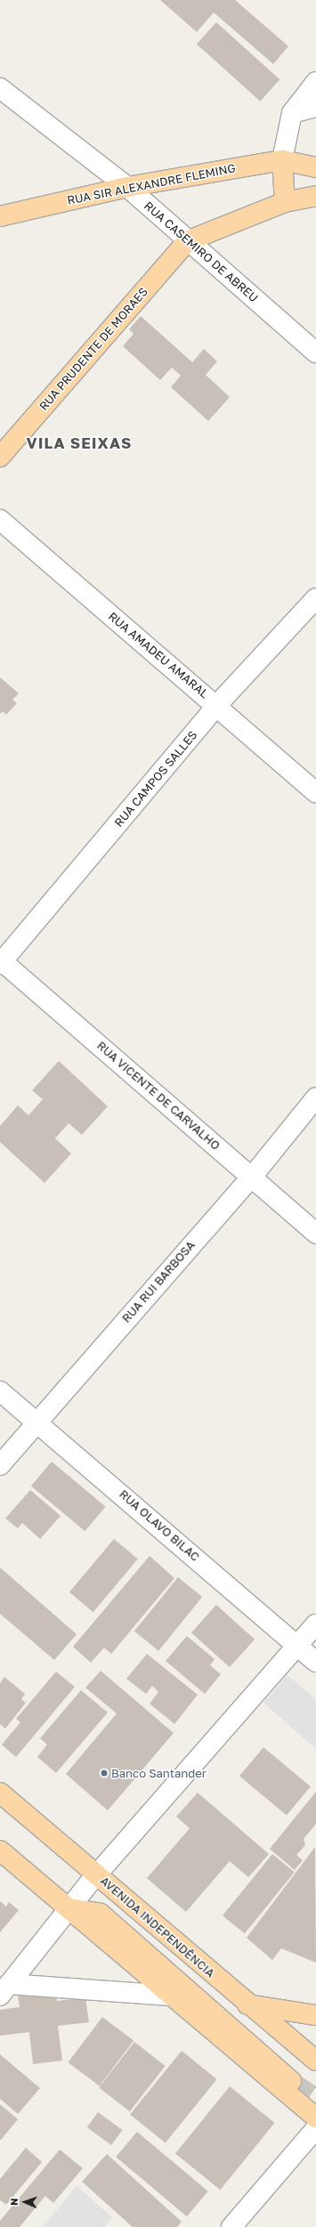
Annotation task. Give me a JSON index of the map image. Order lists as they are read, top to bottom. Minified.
{"streets":{"main road":["RUA SIR ALEXANDRE FLEMING","RUA PRUDENTE DE MORAES","AVENIDA INDEPENDÊNCIA"],"street":["RUA CASEMIRO DE ABREU","RUA AMADEU AMARAL","RUA CAMPOS SALLES","RUA VICENTE DE CARVALHO","RUA RUI BARBOSA","RUA OLAVO BILAC"]},"crossings":[["RUA SIR ALEXANDRE FLEMING","RUA CASEMIRO DE ABREU"],["RUA CASEMIRO DE ABREU","RUA PRUDENTE DE MORAES"],["RUA AMADEU AMARAL","RUA CAMPOS SALLES"],["RUA CAMPOS SALLES","RUA VICENTE DE CARVALHO"],["RUA VICENTE DE CARVALHO","RUA RUI BARBOSA"],["RUA RUI BARBOSA","RUA OLAVO BILAC"]],"districts":["VILA SEIXAS"],"places":["Banco Santander"],"north":"left"}
